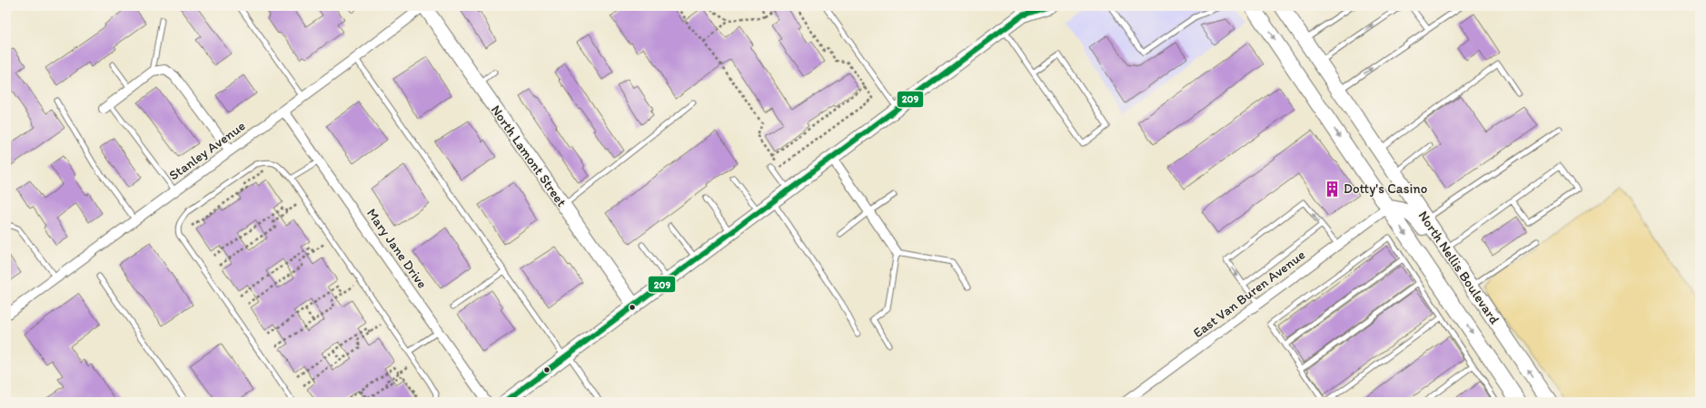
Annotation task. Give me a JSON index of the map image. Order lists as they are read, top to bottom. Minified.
{"streets":{"main road":["North Lamont Street","North Nellis Boulevard"],"street":["Stanley Avenue","Mary Jane Drive","East Van Buren Avenue"]},"crossings":[["Stanley Avenue","North Lamont Street"],["Stanley Avenue","Mary Jane Drive"],["North Nellis Boulevard","East Van Buren Avenue"]],"places":{"building":["Dotty's Casino"]},"lines":["transit line 209"]}
